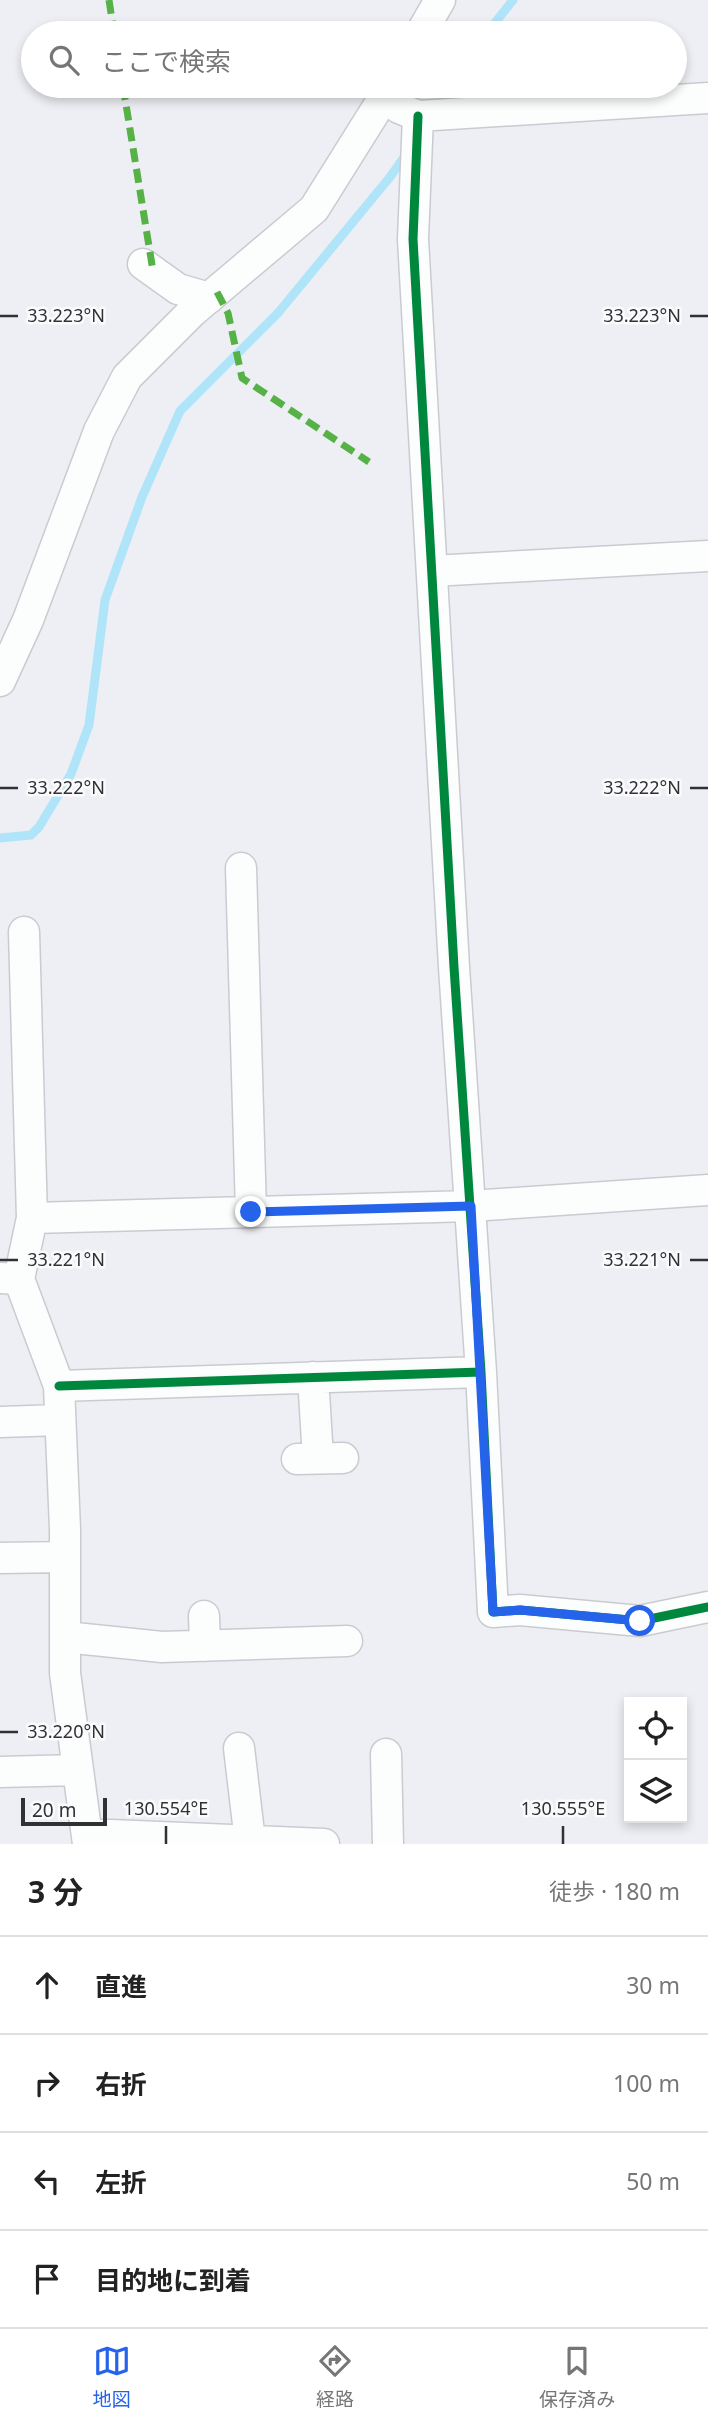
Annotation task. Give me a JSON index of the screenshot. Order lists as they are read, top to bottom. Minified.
{"scale_bar":"20 m","page":{"search":"ここで検索","scale":"20 m","heading":["3 分","徒歩 · 180 m"],"list":[["直進","30 m"],["右折","100 m"],["左折","50 m"],"目的地に到着"],"nav":["地図","経路","保存済み"]},"coordinates":["33.223°N","33.222°N","33.221°N","33.220°N","130.554°E","130.555°E"]}
